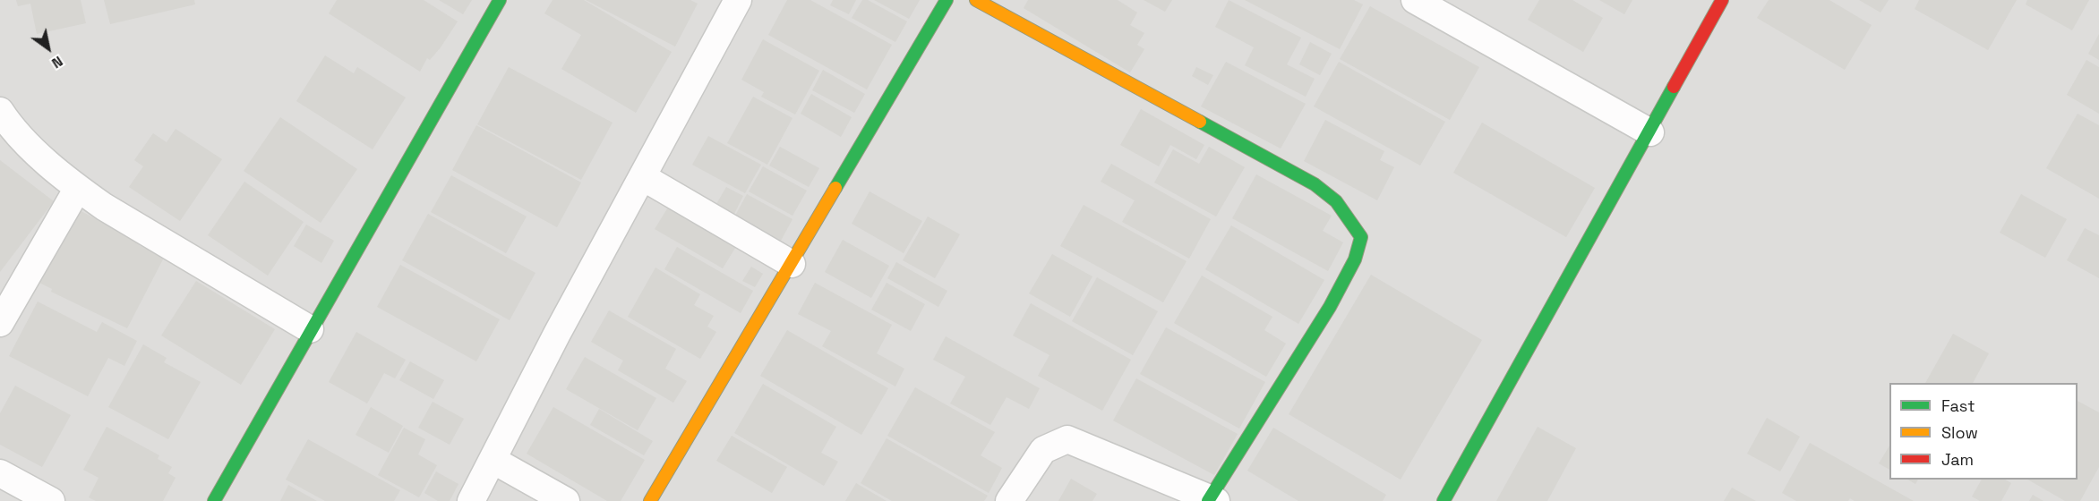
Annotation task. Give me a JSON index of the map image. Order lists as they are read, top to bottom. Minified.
{"legend":["Fast","Slow","Jam"],"north":"bottom right"}
